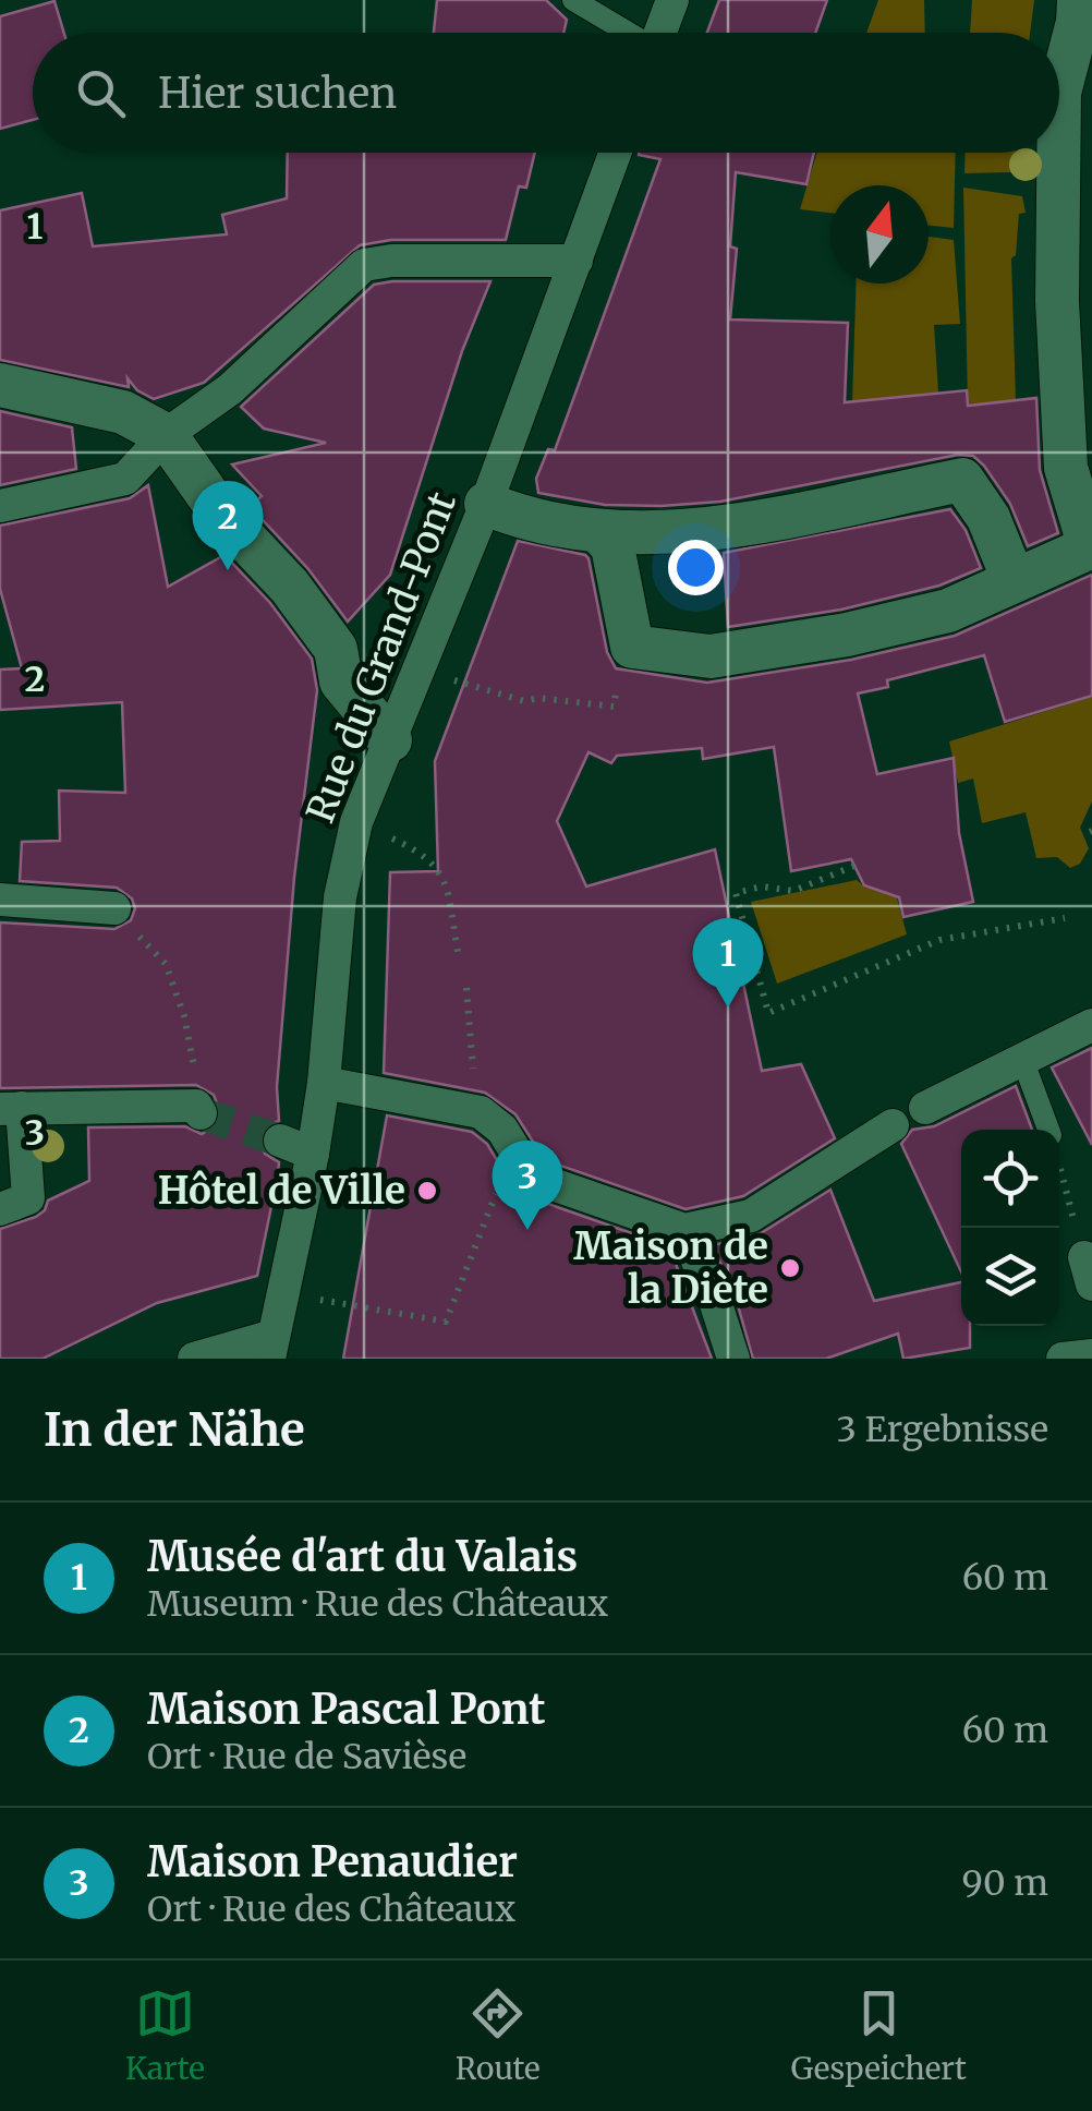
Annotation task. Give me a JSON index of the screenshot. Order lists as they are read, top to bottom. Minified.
{"streets":{"street":["Rue du Grand-Pont"]},"places":["Hôtel de Ville","Maison de la Diète"],"north":"top","page":{"search":"Hier suchen","pins":["2","1","3"],"heading":["In der Nähe","3 Ergebnisse"],"list":[{"mark":"1","name":"Musée d'art du Valais","note":"Museum · Rue des Châteaux","value":"60 m"},{"mark":"2","name":"Maison Pascal Pont","note":"Ort · Rue de Savièse","value":"60 m"},{"mark":"3","name":"Maison Penaudier","note":"Ort · Rue des Châteaux","value":"90 m"}],"nav":["Karte","Route","Gespeichert"]},"grid":{"rows":["1","2","3"]}}
